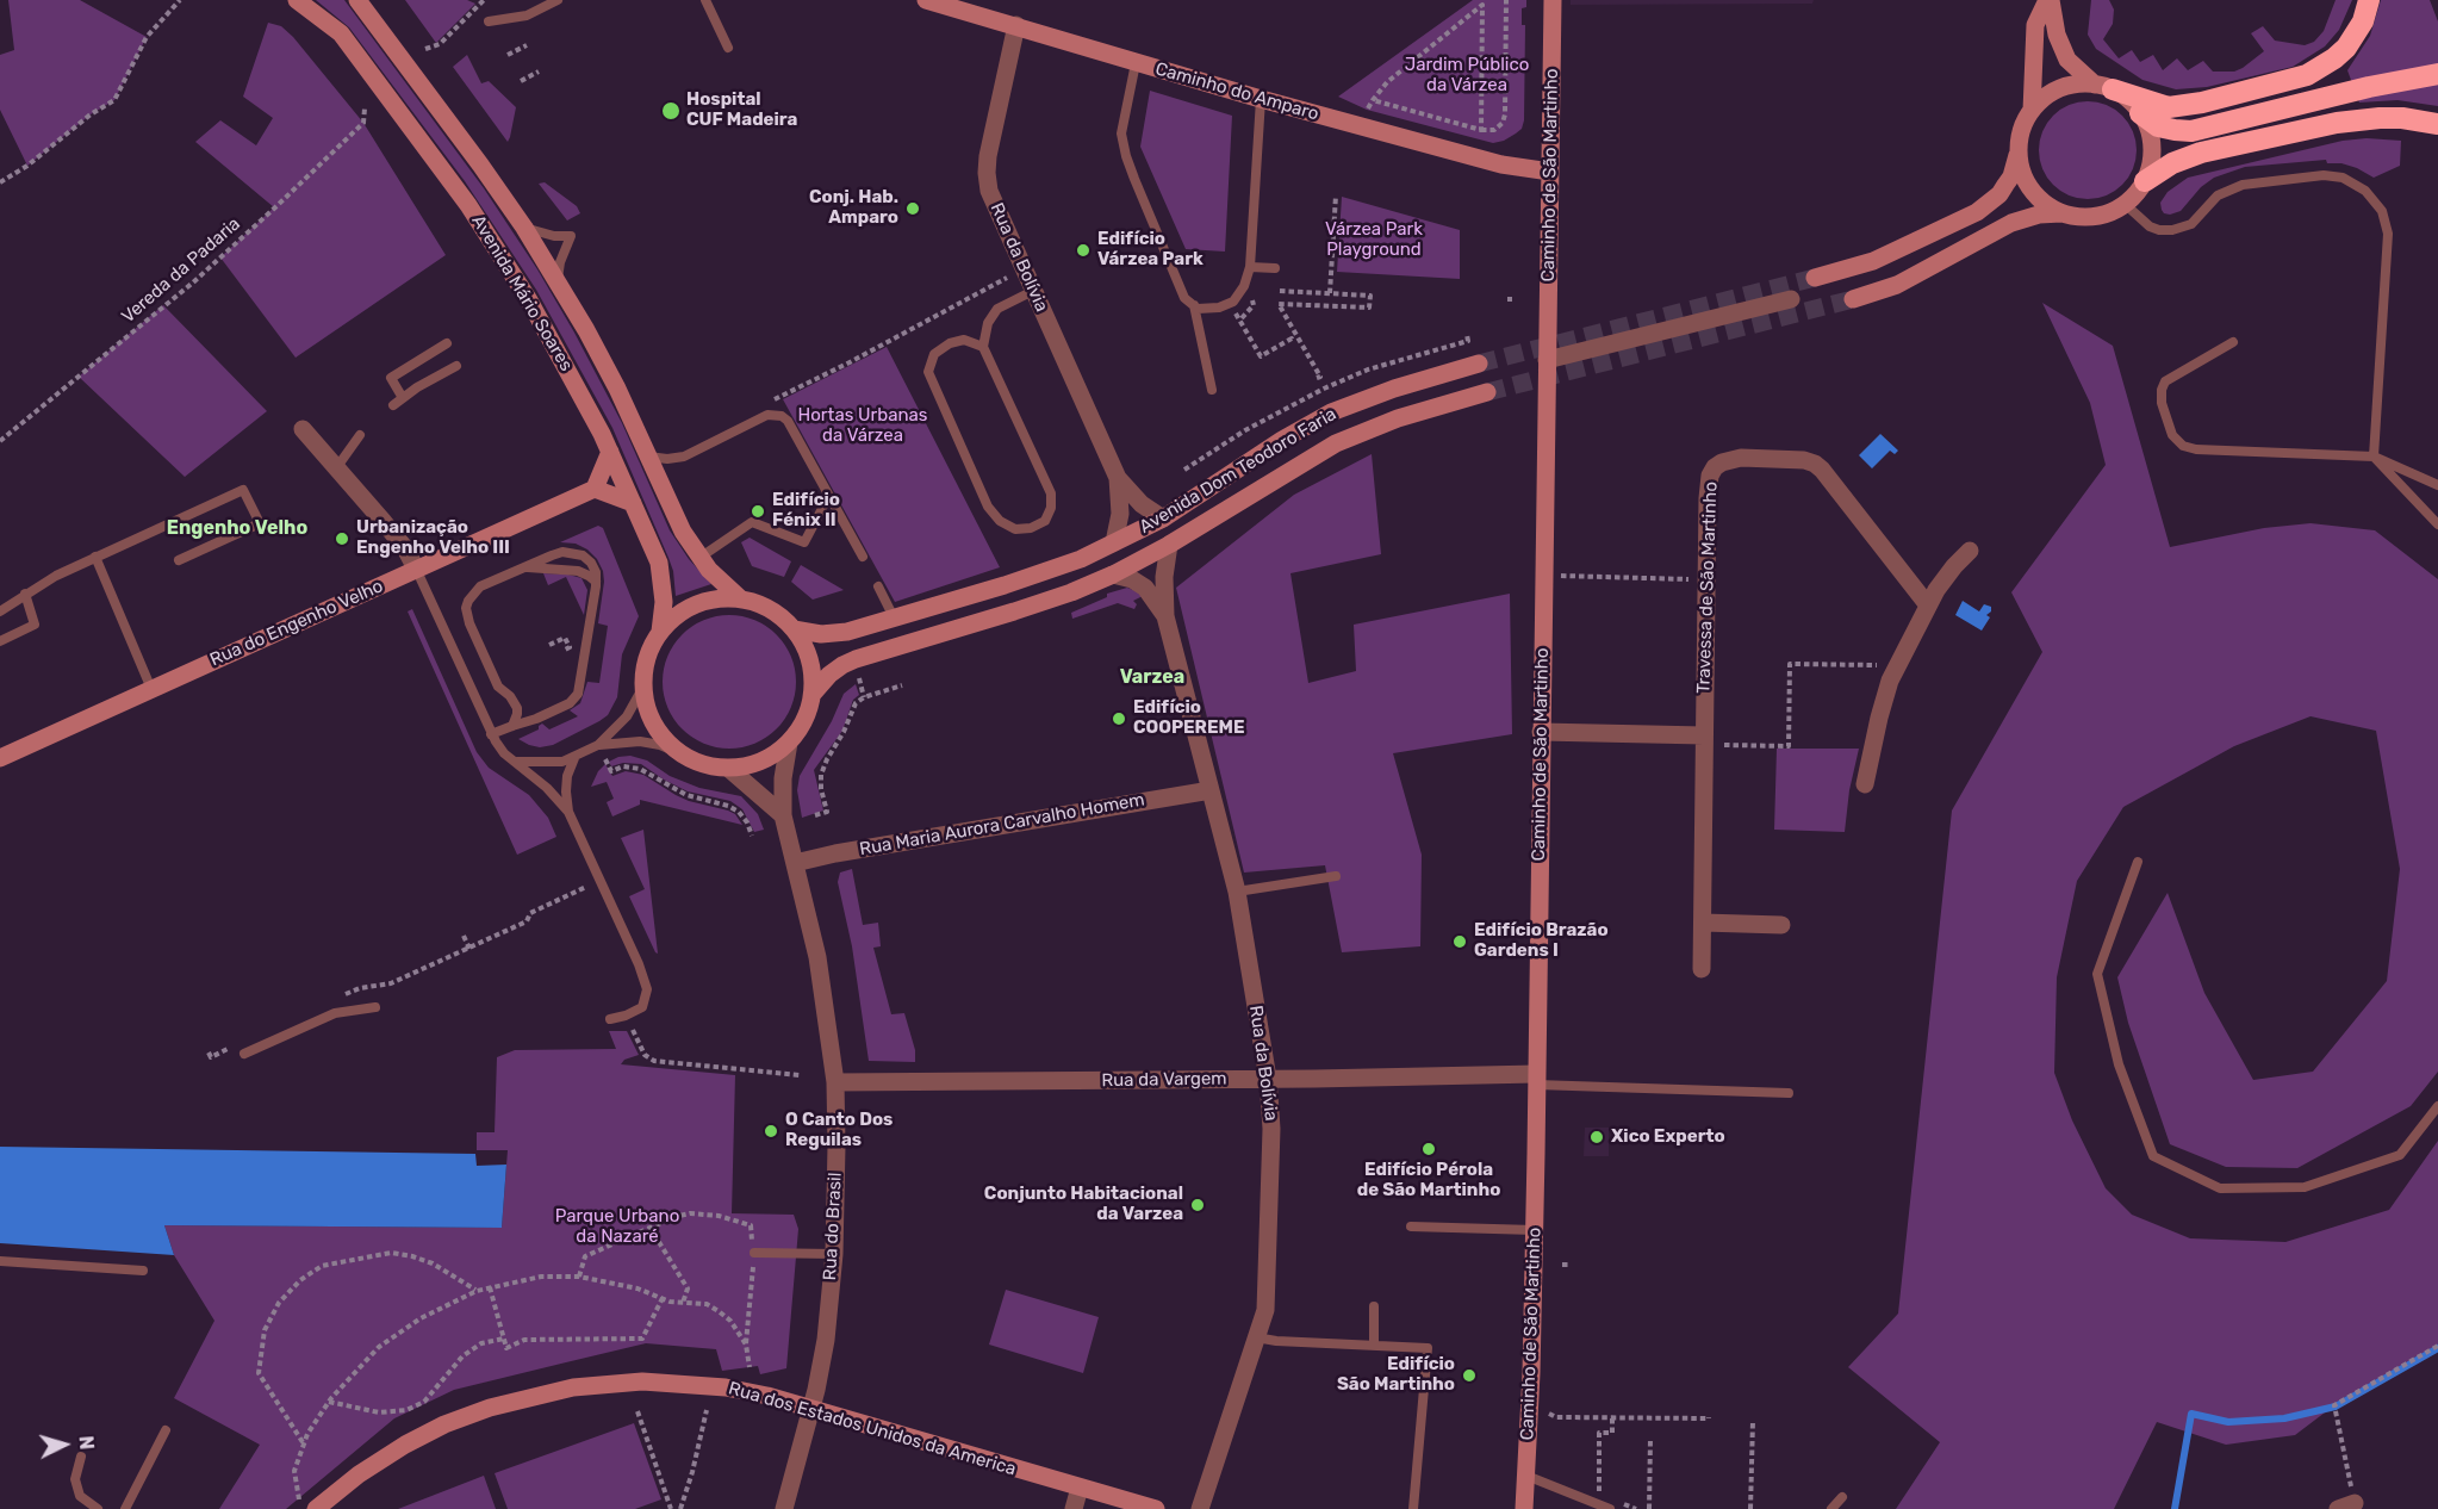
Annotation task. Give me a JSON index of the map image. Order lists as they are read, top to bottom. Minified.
{"streets":{"main road":["Caminho do Amparo","Caminho de São Martinho","Avenida Mário Soares","Avenida Dom Teodoro Faria","Rua do Engenho Velho","Rua dos Estados Unidos da America"],"street":["Rua da Bolívia","Travessa de São Martinho","Rua Maria Aurora Carvalho Homem","Rua da Vargem","Rua do Brasil"],"path":["Vereda da Padaria"]},"crossings":[["Caminho do Amparo","Caminho de São Martinho"],["Caminho do Amparo","Rua da Bolívia"],["Caminho de São Martinho","Rua da Vargem"],["Rua da Bolívia","Avenida Dom Teodoro Faria"],["Rua da Bolívia","Rua Maria Aurora Carvalho Homem"],["Rua da Bolívia","Rua da Vargem"],["Avenida Mário Soares","Avenida Dom Teodoro Faria"],["Avenida Mário Soares","Rua do Brasil"],["Avenida Dom Teodoro Faria","Rua do Brasil"],["Rua Maria Aurora Carvalho Homem","Rua do Brasil"],["Rua da Vargem","Rua do Brasil"],["Rua do Brasil","Rua dos Estados Unidos da America"]],"districts":["Engenho Velho","Varzea"],"parks":["Jardim Público da Várzea","Várzea Park Playground","Hortas Urbanas da Várzea","Parque Urbano da Nazaré"],"places":["Hospital CUF Madeira","Conj. Hab. Amparo","Edifício Várzea Park","Edifício Fénix II","Urbanização Engenho Velho III","Edifício COOPEREME","Edifício Brazão Gardens I","O Canto Dos Reguilas","Xico Experto","Edifício Pérola de São Martinho","Conjunto Habitacional da Varzea","Edifício São Martinho"],"north":"right"}
